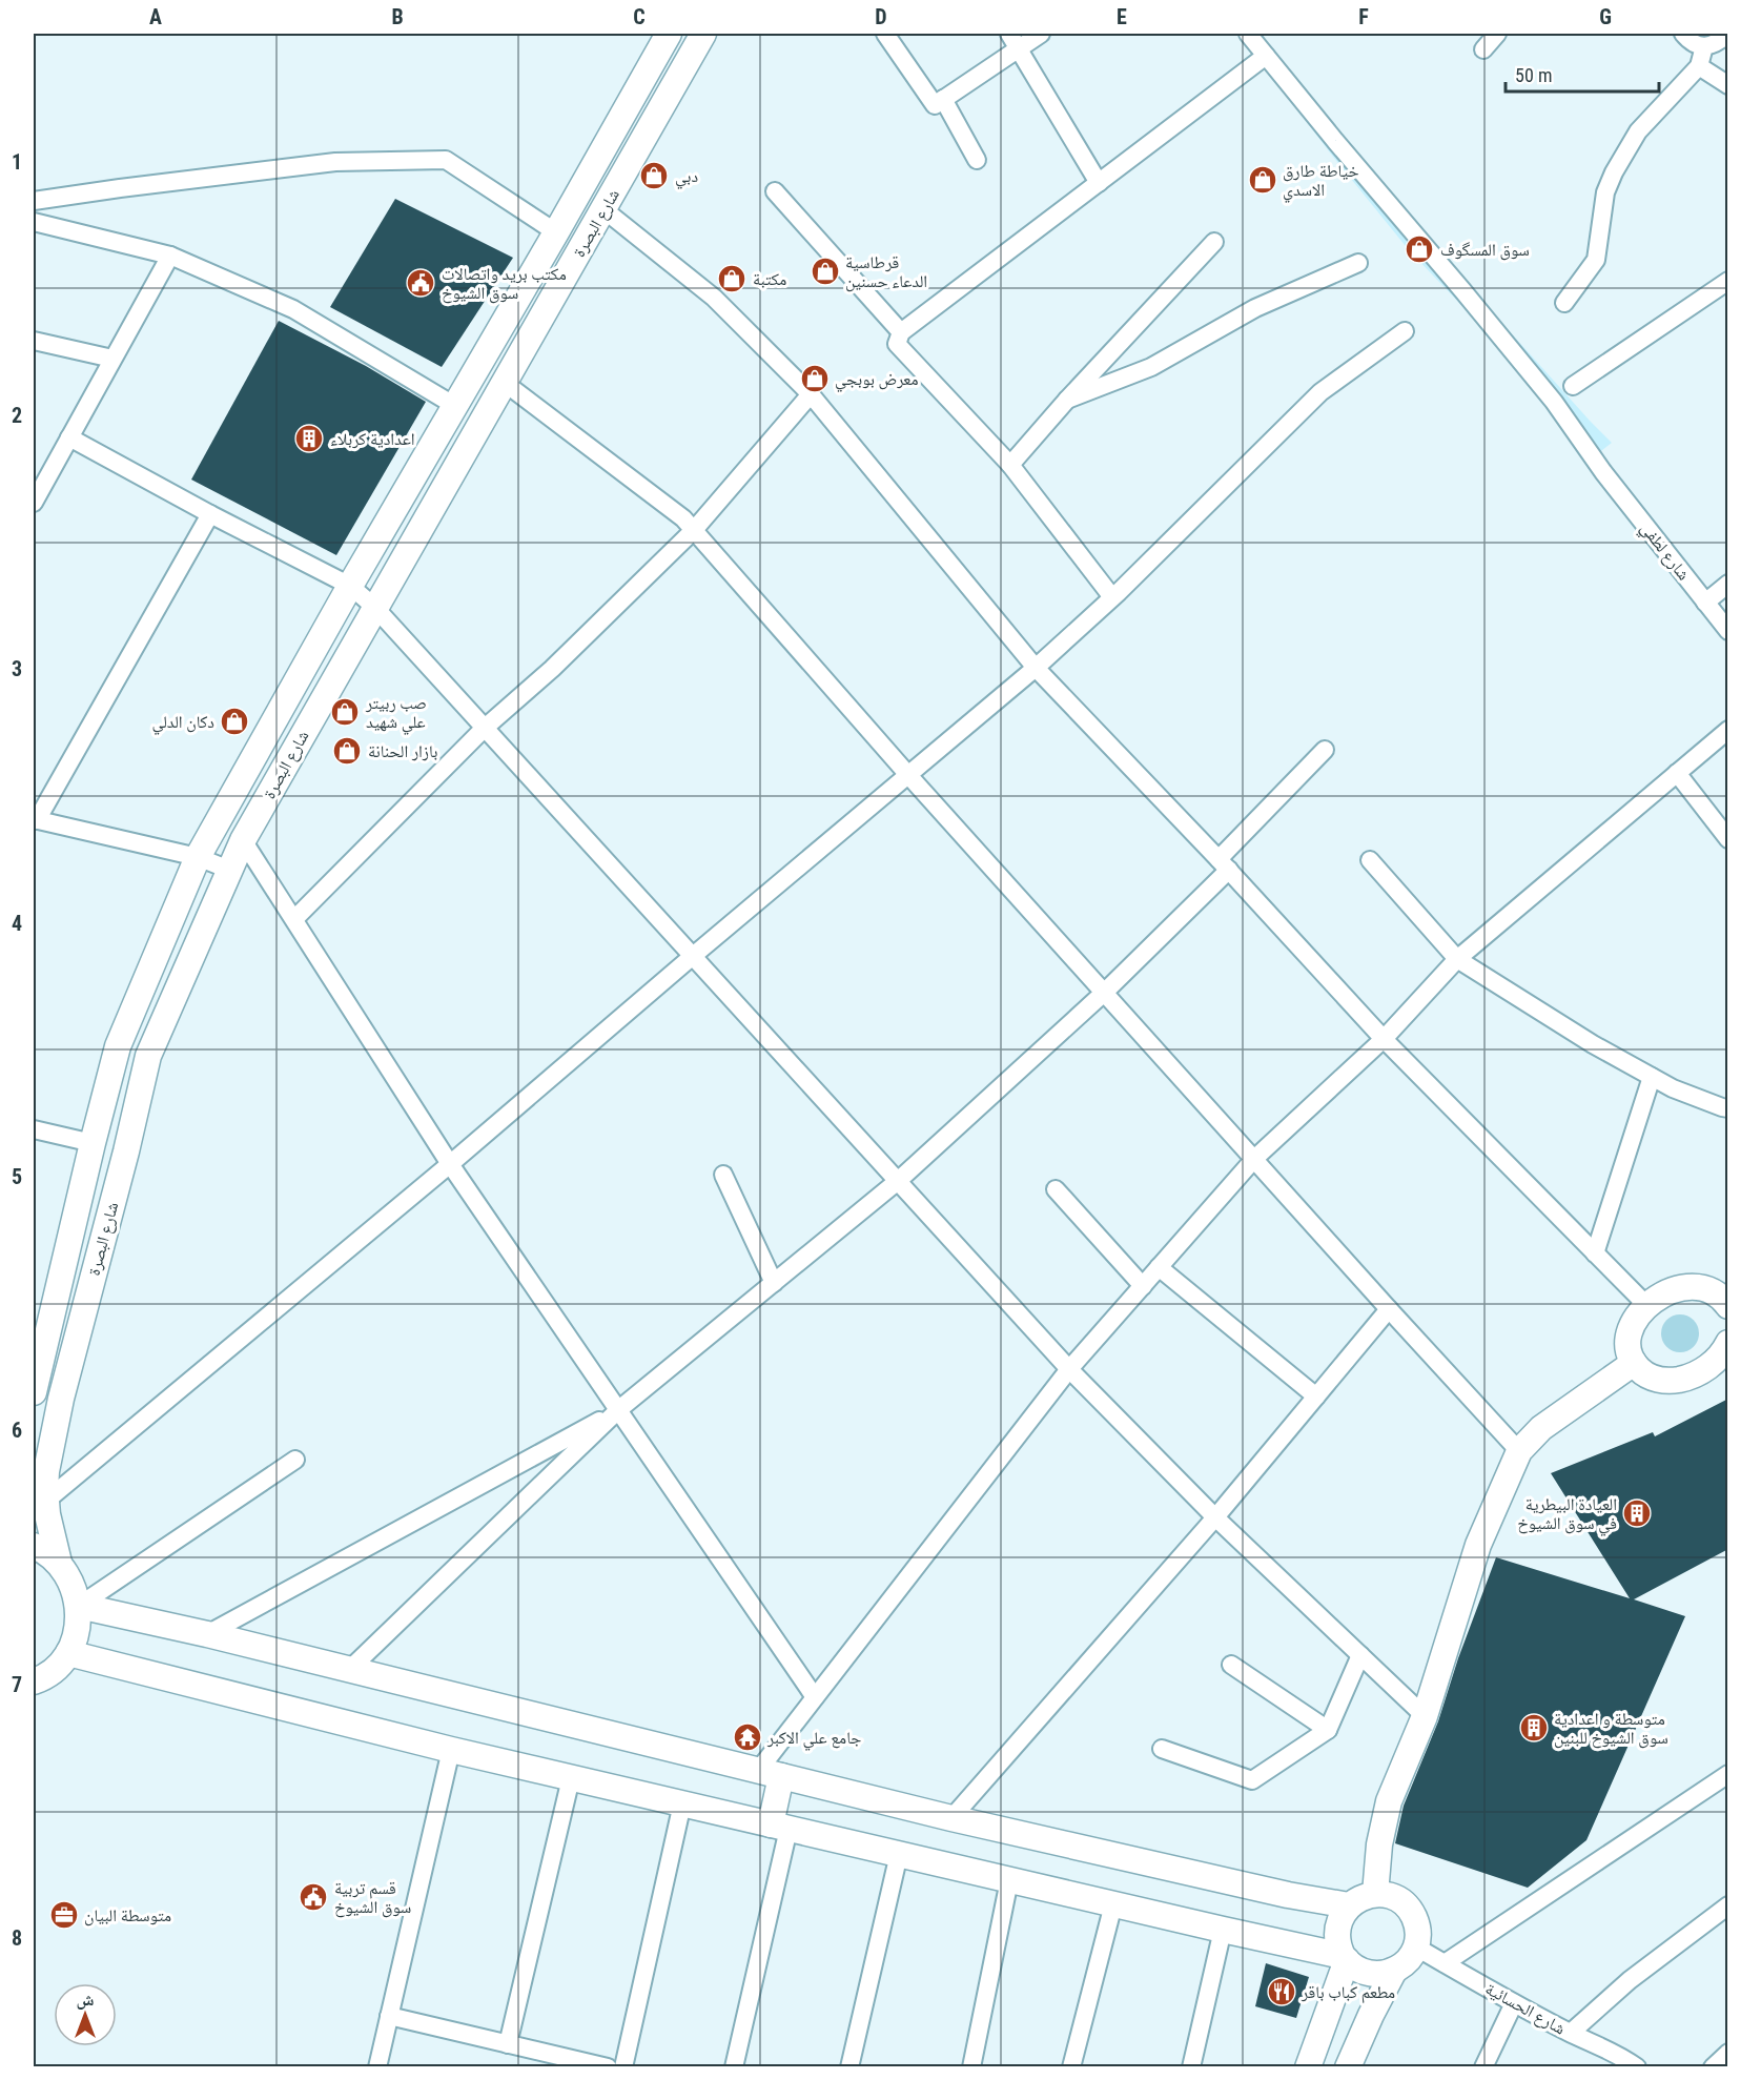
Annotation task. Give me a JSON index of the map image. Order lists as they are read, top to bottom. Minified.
{"streets":{"street":["شارع البصرة","شارع لطفي","شارع الحسائية"]},"places":{"shop":["دبي","خياطة طارق الاسدي","سوق المسگوف","قرطاسية الدعاء حسنين","مكتبة","معرض بوبجي","صب ربيتر علي شهيد","دكان الدلي","بازار الحنانة"],"public building":["مكتب بريد واتصالات سوق الشيوخ","قسم تربية سوق الشيوخ"],"building":["اعدادية كربلاء","العيادة البيطرية في سوق الشيوخ","متوسطة و اعدادية سوق الشيوخ للبنين"],"temple":["جامع علي الاكبر"],"office":["متوسطة البيان"],"restaurant":["مطعم كباب باقر"]},"scale_bar":"50 m","north":"top","grid":{"columns":["A","B","C","D","E","F","G"],"rows":["1","2","3","4","5","6","7","8"]}}
